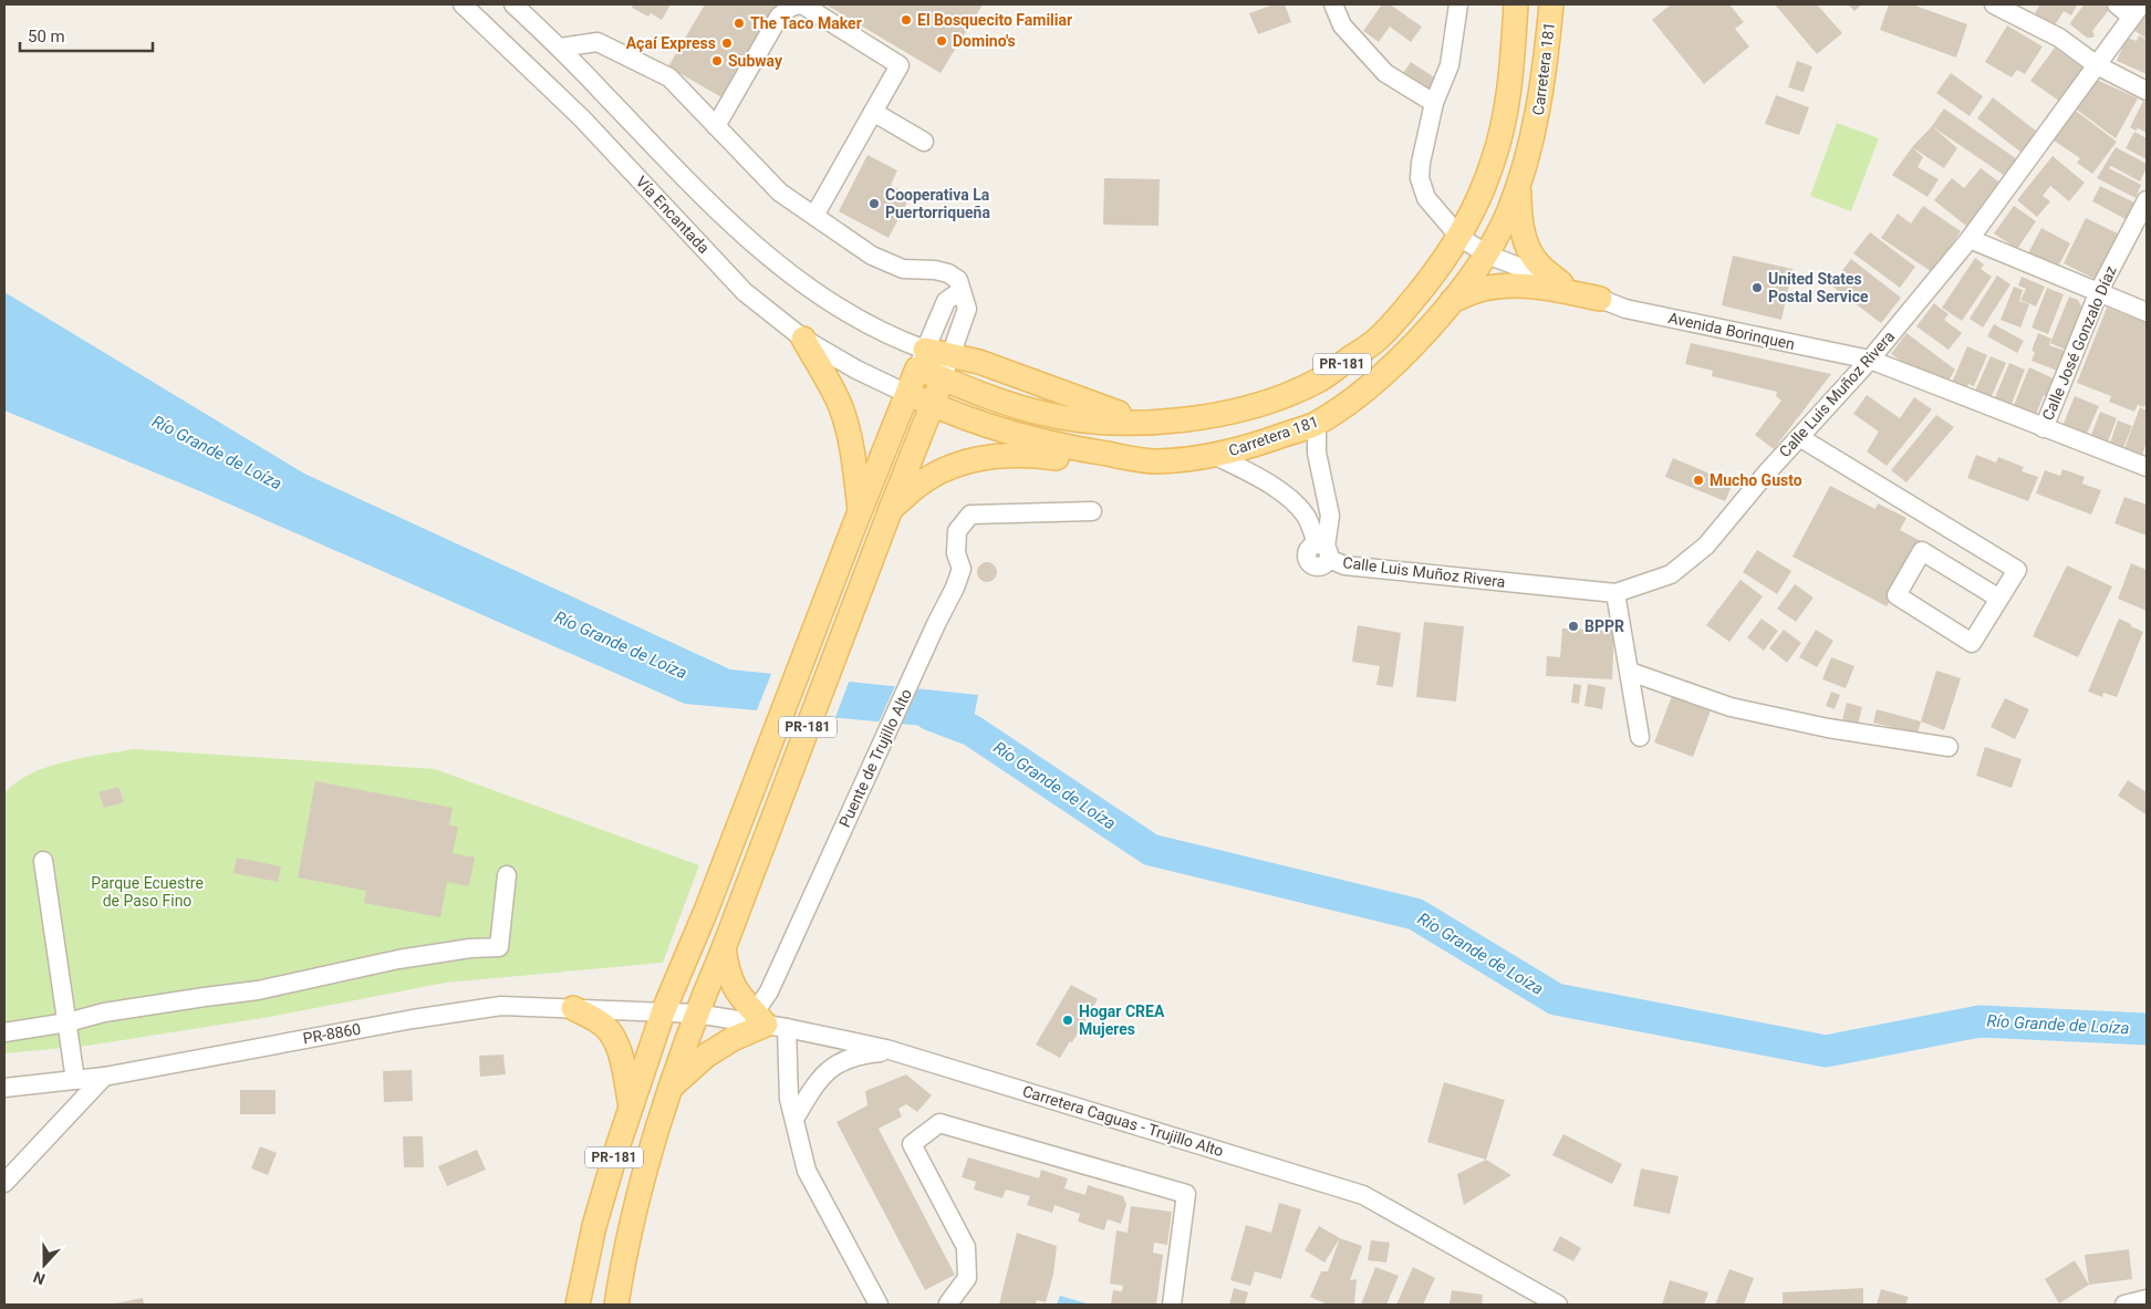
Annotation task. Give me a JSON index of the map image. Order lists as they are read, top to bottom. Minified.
{"streets":{"main road":["Carretera 181","PR-181"],"street":["Vía Encantada","Avenida Borinquen","Calle José Gonzalo Díaz","Calle Luis Muñoz Rivera","Puente de Trujillo Alto","PR-8860","Carretera Caguas - Trujillo Alto"]},"crossings":[["Carretera 181","Vía Encantada"],["Carretera 181","Avenida Borinquen"],["Carretera 181","PR-181"],["Vía Encantada","PR-181"],["Avenida Borinquen","Calle José Gonzalo Díaz"],["Avenida Borinquen","Calle Luis Muñoz Rivera"],["PR-181","PR-8860"],["PR-181","Carretera Caguas - Trujillo Alto"],["Puente de Trujillo Alto","Carretera Caguas - Trujillo Alto"],["PR-8860","Carretera Caguas - Trujillo Alto"]],"water":["Río Grande de Loíza"],"parks":["Parque Ecuestre de Paso Fino"],"places":["El Bosquecito Familiar","The Taco Maker","Domino's","Açaí Express","Subway","Cooperativa La Puertorriqueña","United States Postal Service","Mucho Gusto","BPPR","Hogar CREA Mujeres"],"scale_bar":"50 m","north":"bottom"}
